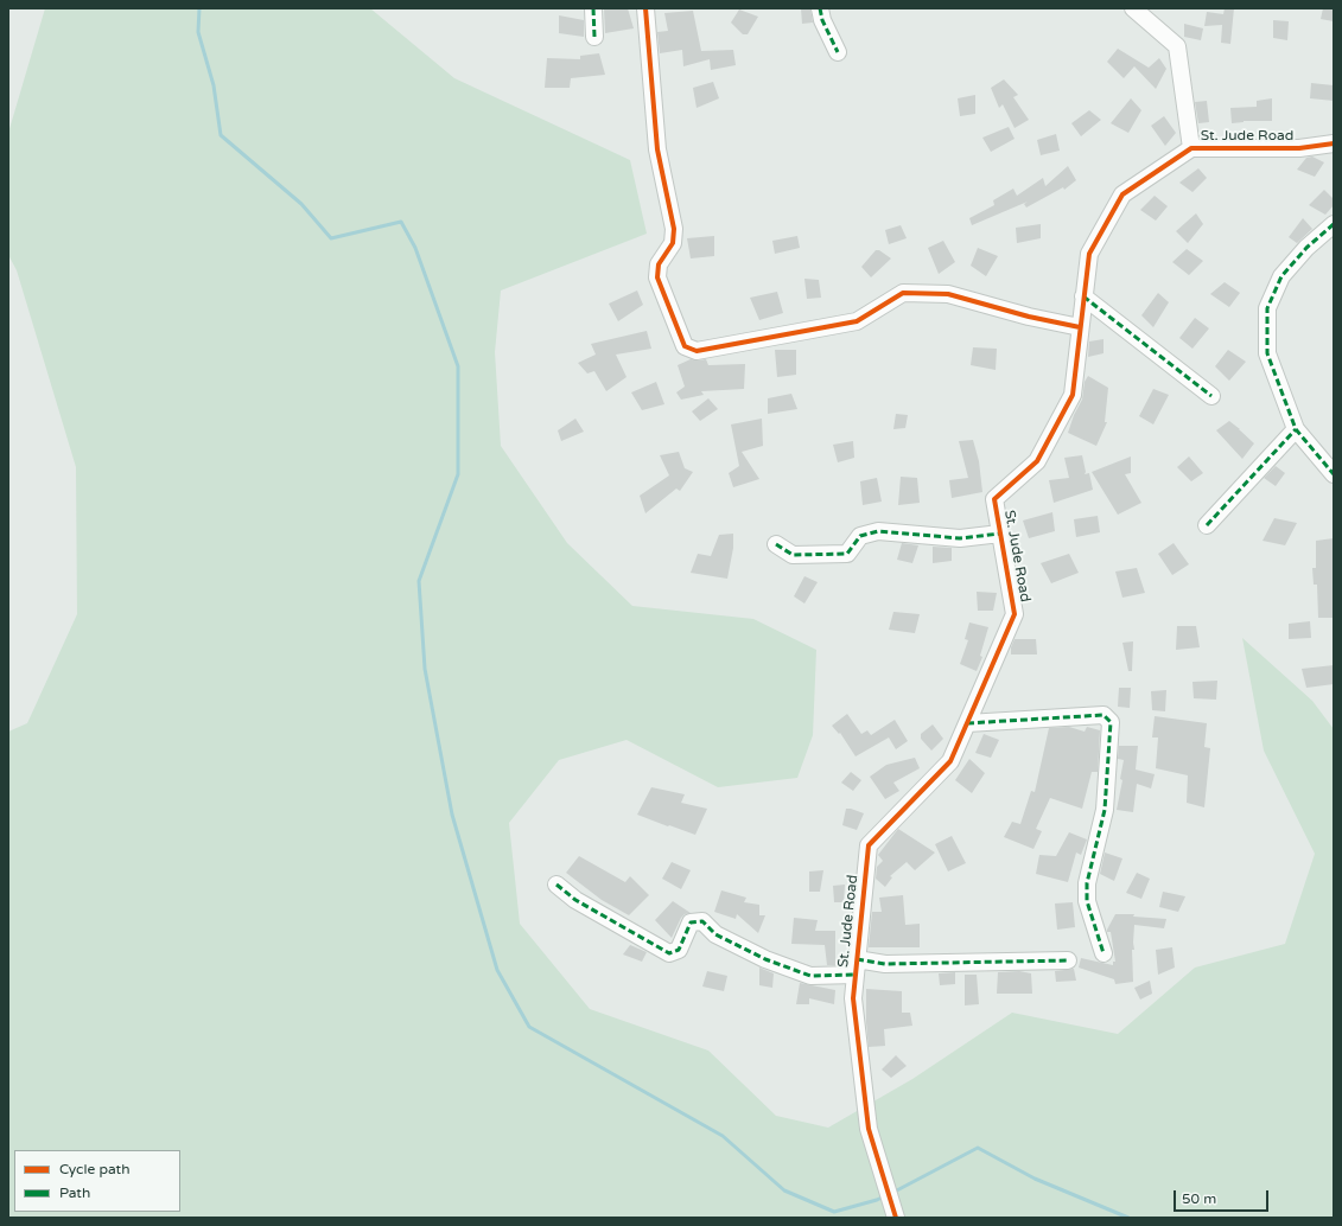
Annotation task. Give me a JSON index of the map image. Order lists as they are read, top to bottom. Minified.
{"streets":{"street":["St. Jude Road"]},"legend":["Cycle path","Path"],"scale_bar":"50 m"}
